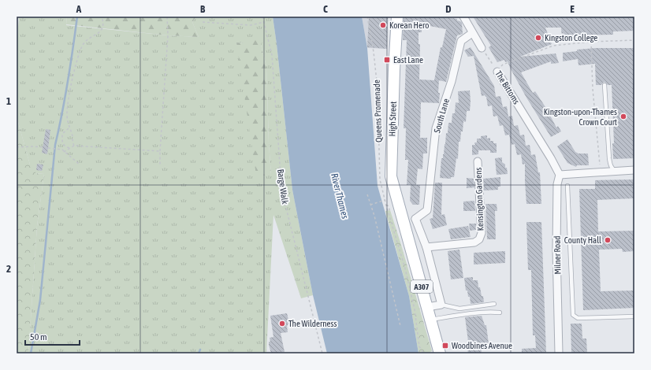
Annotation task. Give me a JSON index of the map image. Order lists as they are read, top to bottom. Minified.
{"streets":{"main road":["High Street","A307"],"street":["The Bittoms","South Lane","Kensington Gardens","Milner Road"],"path":["Queens Promenade","Barge Walk"]},"crossings":[["The Bittoms","Milner Road"],["High Street","A307"]],"water":["River Thames"],"places":{"other":["Korean Hero","Kingston College","Kingston-upon-Thames Crown Court","County Hall","The Wilderness"],"transit":["East Lane","Woodbines Avenue"]},"scale_bar":"50 m","grid":{"columns":["A","B","C","D","E"],"rows":["1","2"]}}
